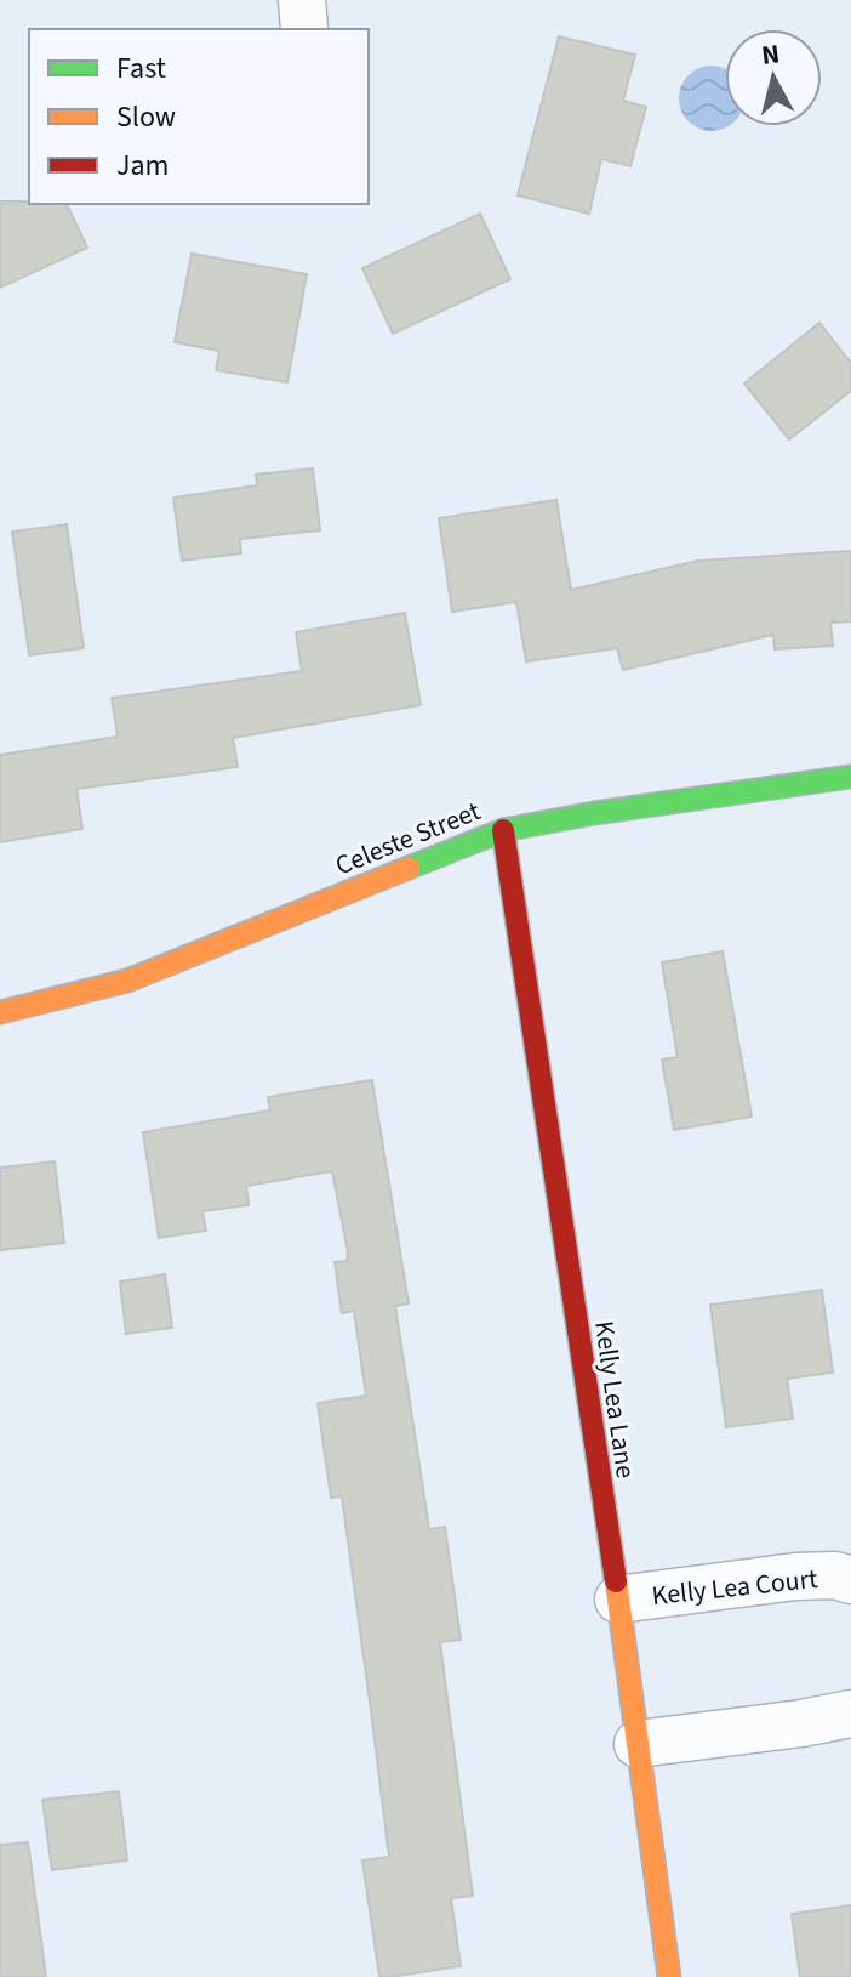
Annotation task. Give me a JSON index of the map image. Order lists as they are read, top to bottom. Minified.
{"streets":{"street":["Celeste Street","Kelly Lea Lane","Kelly Lea Court"]},"crossings":[["Celeste Street","Kelly Lea Lane"],["Kelly Lea Lane","Kelly Lea Court"]],"legend":["Fast","Slow","Jam"],"north":"top"}
